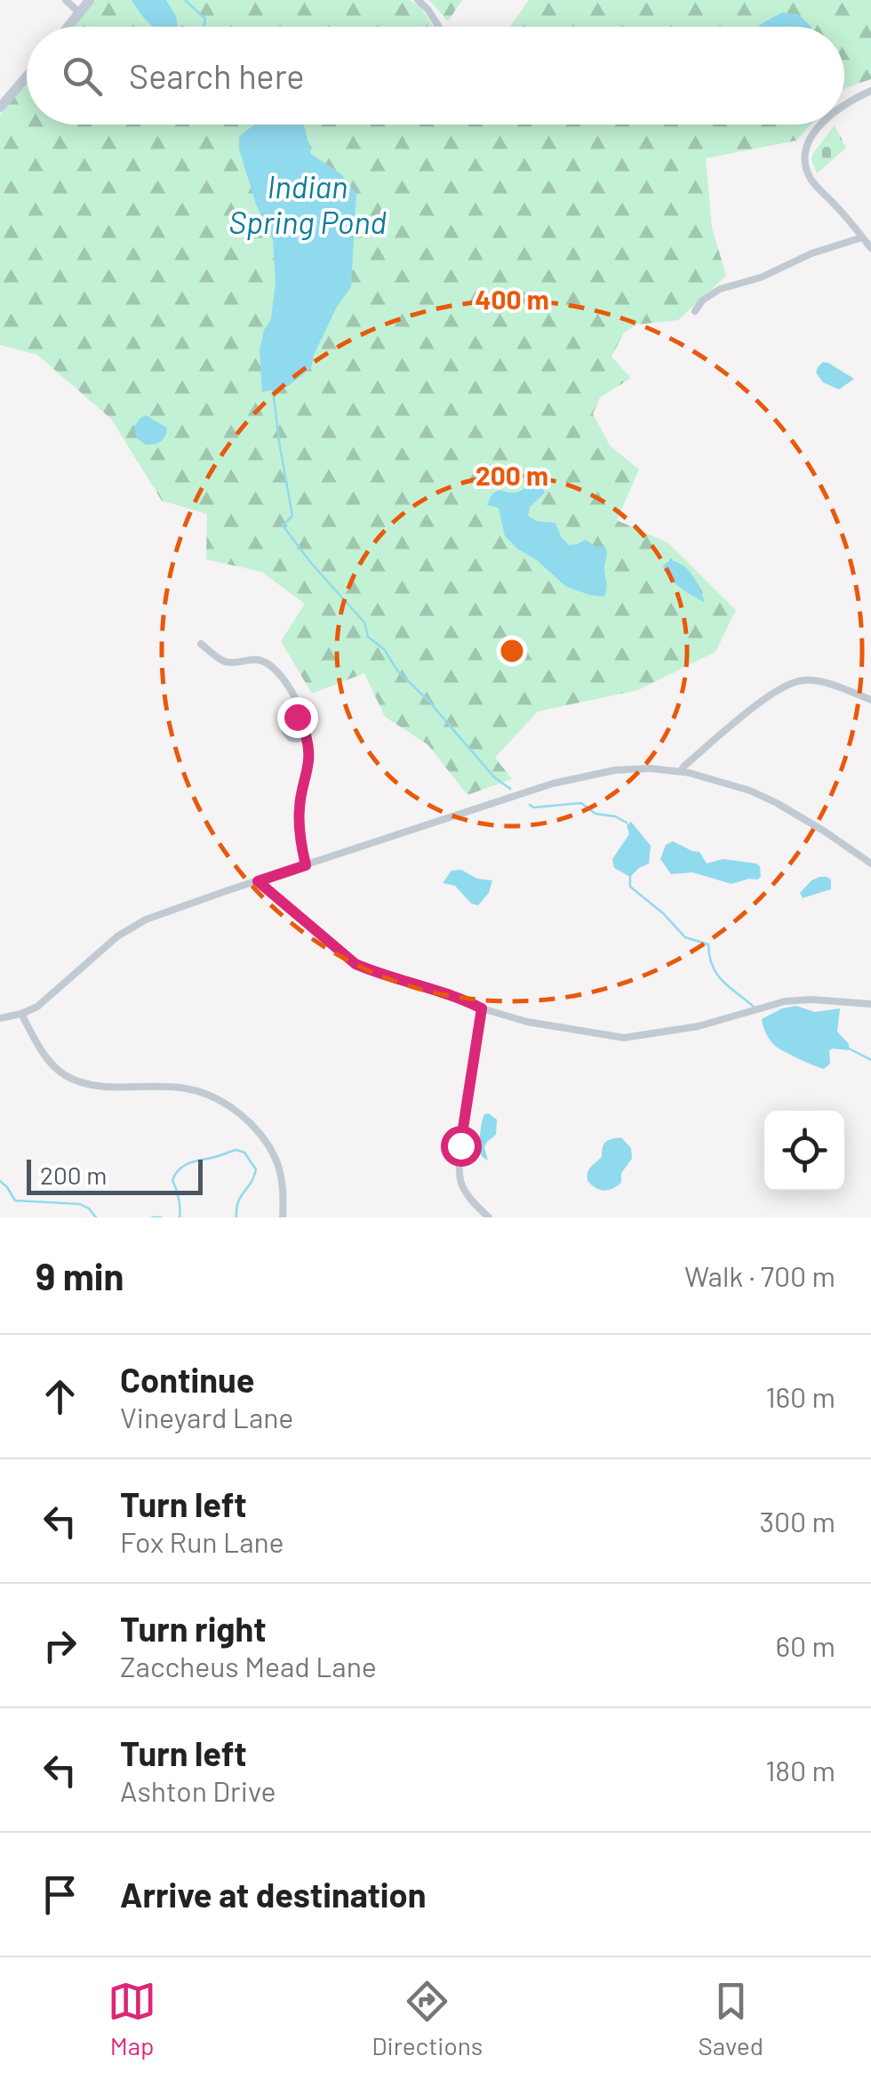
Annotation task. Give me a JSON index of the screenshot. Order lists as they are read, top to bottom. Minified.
{"water":["Indian Spring Pond"],"scale_bar":"200 m","page":{"search":"Search here","scale":"200 m","heading":["9 min","Walk · 700 m"],"list":[["Continue","Vineyard Lane","160 m"],["Turn left","Fox Run Lane","300 m"],["Turn right","Zaccheus Mead Lane","60 m"],["Turn left","Ashton Drive","180 m"],"Arrive at destination"],"nav":["Map","Directions","Saved"]},"rings":["400 m","200 m"]}
